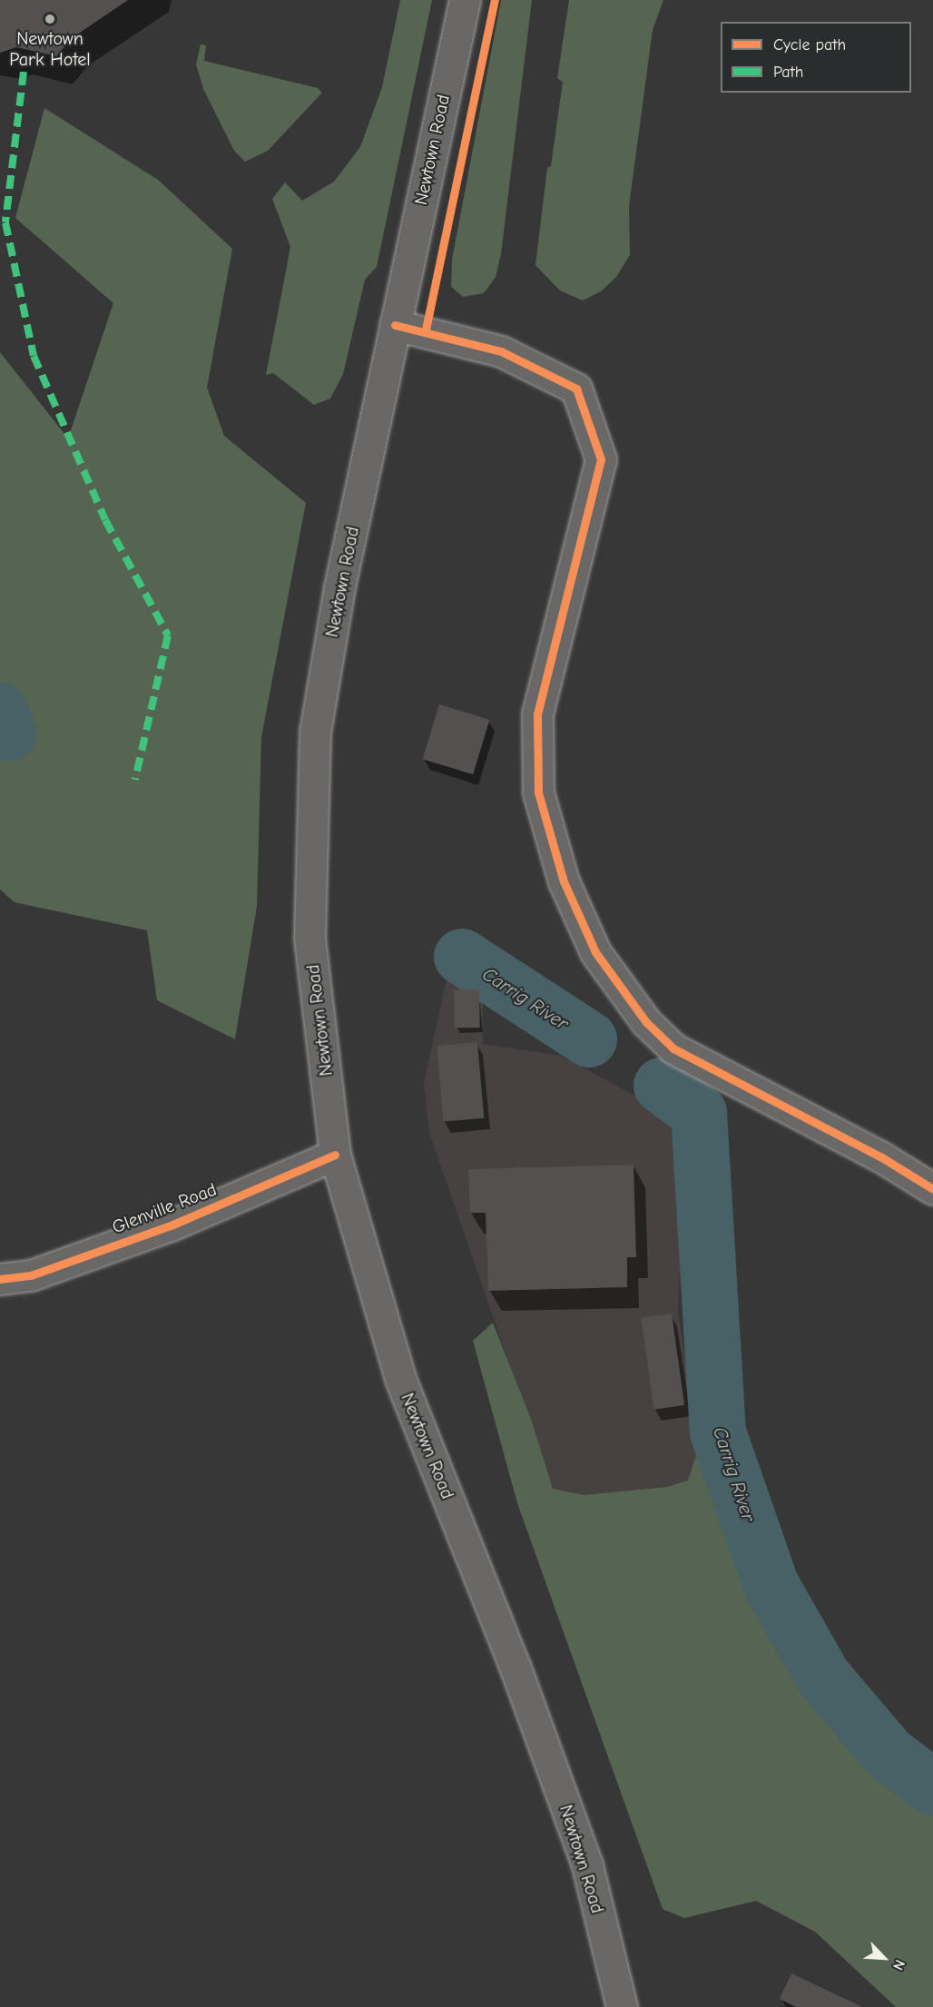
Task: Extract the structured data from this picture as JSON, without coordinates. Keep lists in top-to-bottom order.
{
  "streets": {
    "main road": ["Newtown Road", "Glenville Road"]
  },
  "crossings": [
    ["Newtown Road", "Glenville Road"]
  ],
  "water": ["Carrig River"],
  "places": ["Newtown Park Hotel"],
  "legend": ["Cycle path", "Path"],
  "north": "bottom right"
}
